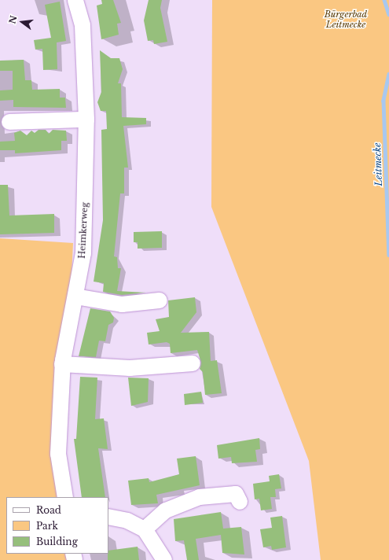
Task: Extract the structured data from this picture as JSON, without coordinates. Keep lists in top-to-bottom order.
{
  "streets": {
    "street": ["Heimkerweg"]
  },
  "water": ["Leitmecke"],
  "parks": ["Bürgerbad Leitmecke"],
  "legend": ["Road", "Park", "Building"],
  "north": "left"
}
